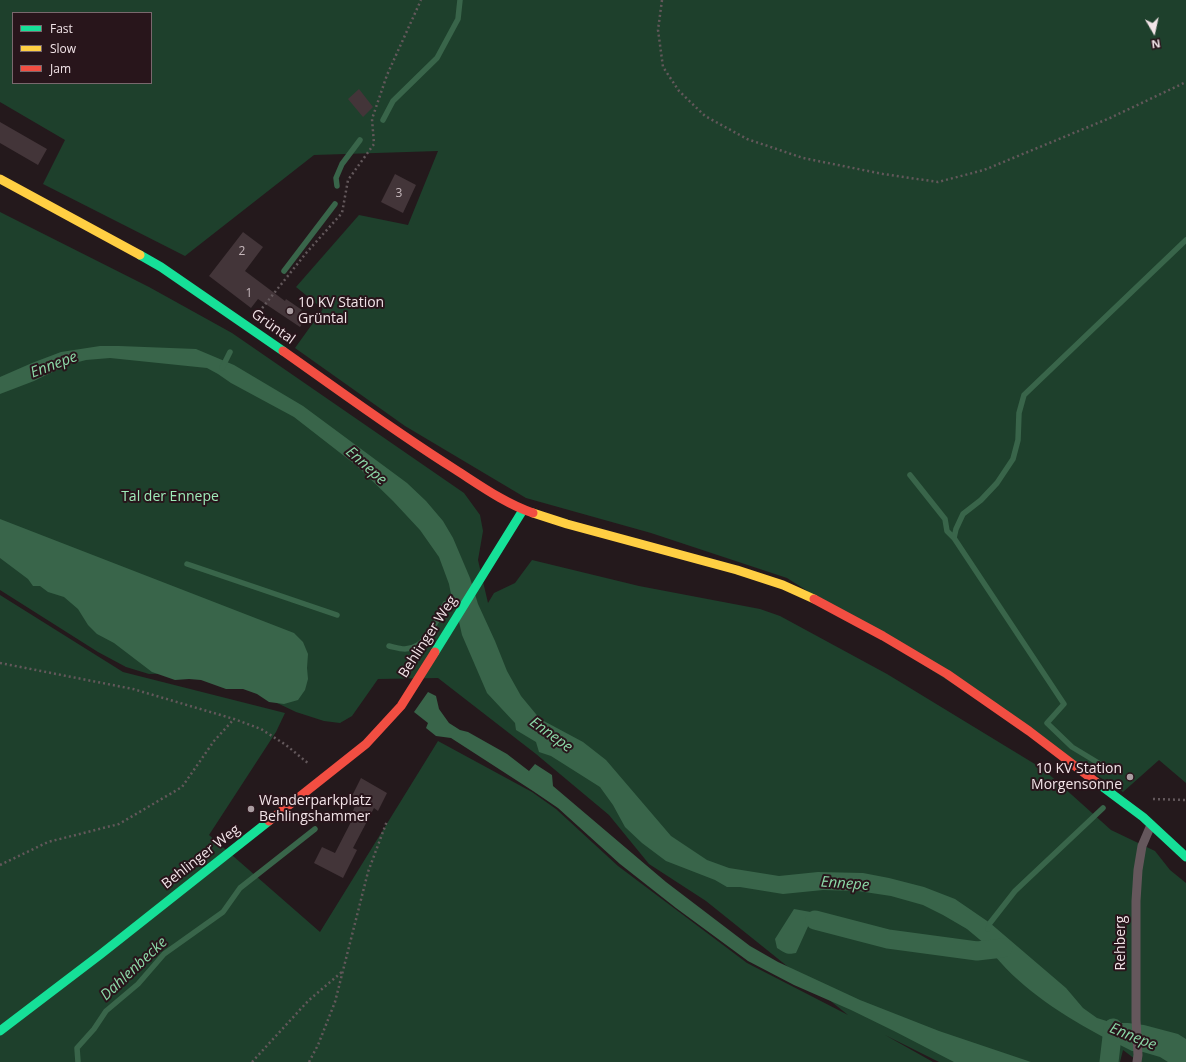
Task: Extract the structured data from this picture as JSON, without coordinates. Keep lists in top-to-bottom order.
{
  "streets": {
    "street": ["Grüntal", "Behlinger Weg"],
    "lane": ["Rehberg"]
  },
  "crossings": [
    ["Grüntal", "Behlinger Weg"],
    ["Grüntal", "Rehberg"]
  ],
  "water": ["Ennepe", "Dahlenbecke"],
  "parks": ["Tal der Ennepe"],
  "places": ["10 KV Station Grüntal", "10 KV Station Morgensonne", "Wanderparkplatz Behlingshammer"],
  "house_numbers": ["3", "2", "1"],
  "legend": ["Fast", "Slow", "Jam"],
  "north": "bottom"
}
